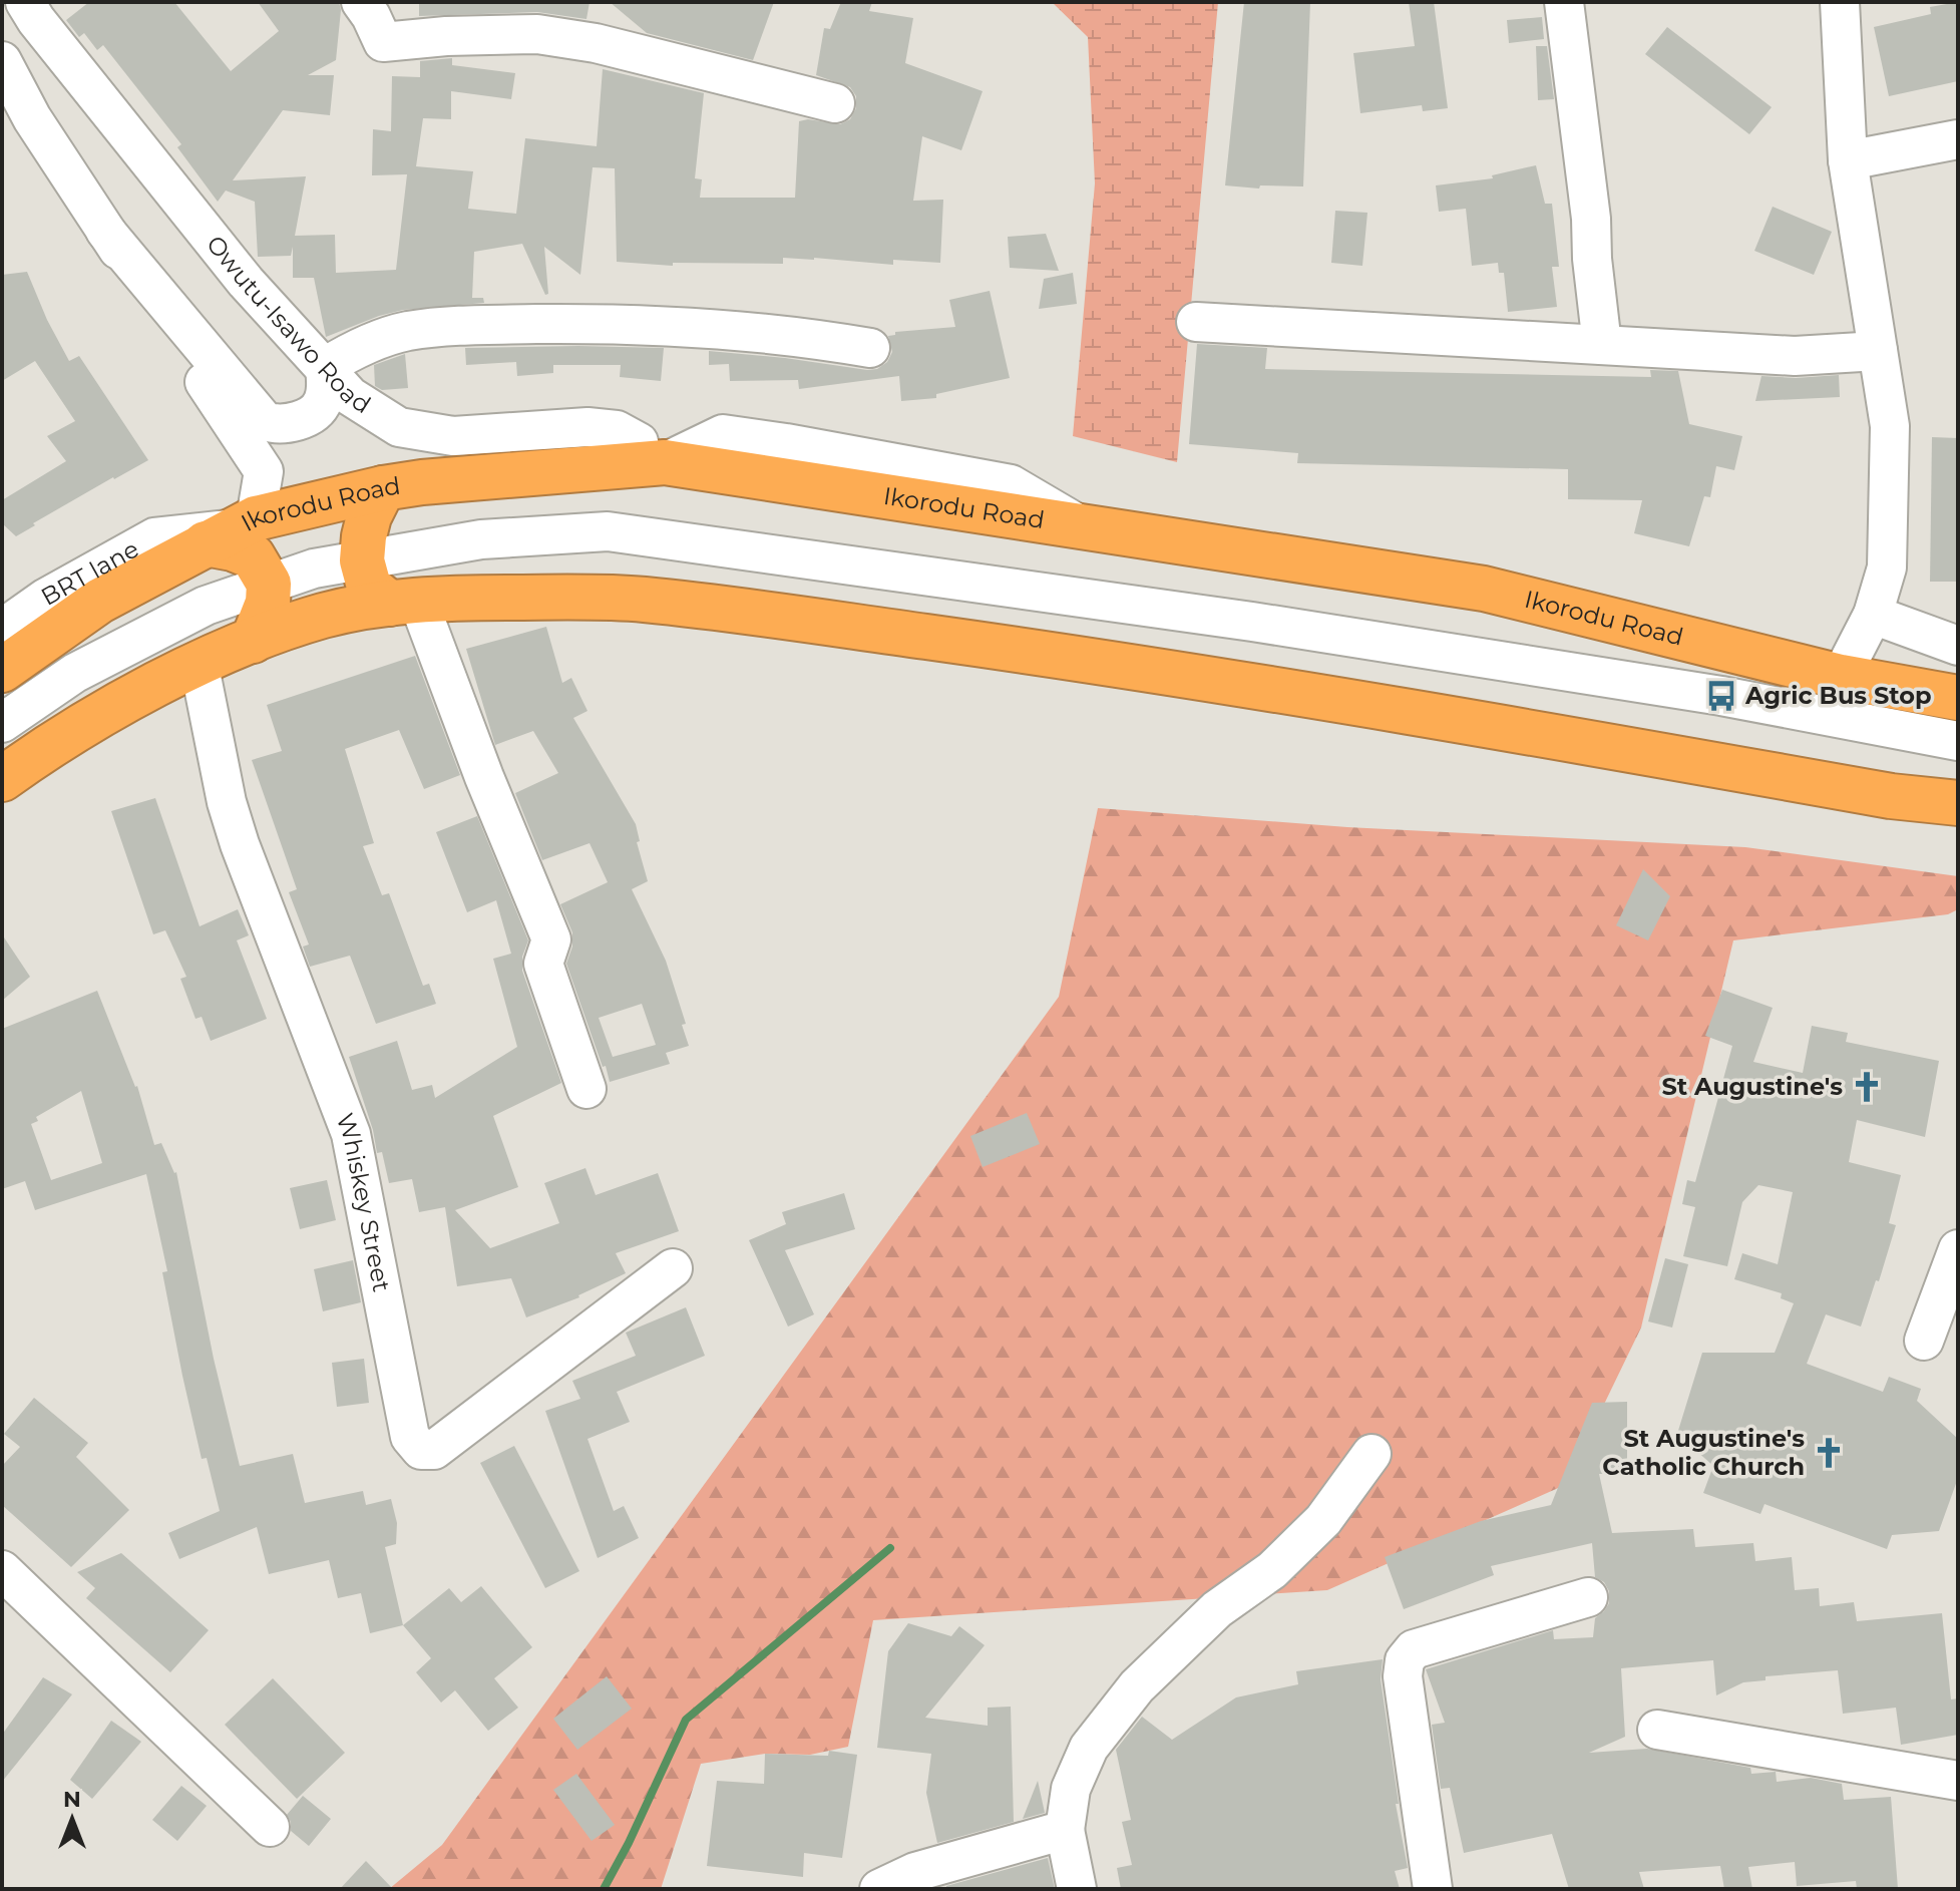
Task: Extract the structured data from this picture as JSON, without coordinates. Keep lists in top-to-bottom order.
{
  "streets": {
    "highway": ["Ikorodu Road"],
    "street": ["Owutu-Isawo Road", "BRT lane", "Whiskey Street"]
  },
  "crossings": [
    ["Owutu-Isawo Road", "Ikorodu Road"],
    ["Ikorodu Road", "BRT lane"]
  ],
  "places": {
    "bus stop": ["Agric Bus Stop"],
    "church": ["St Augustine's", "St Augustine's Catholic Church"]
  },
  "north": "top"
}
